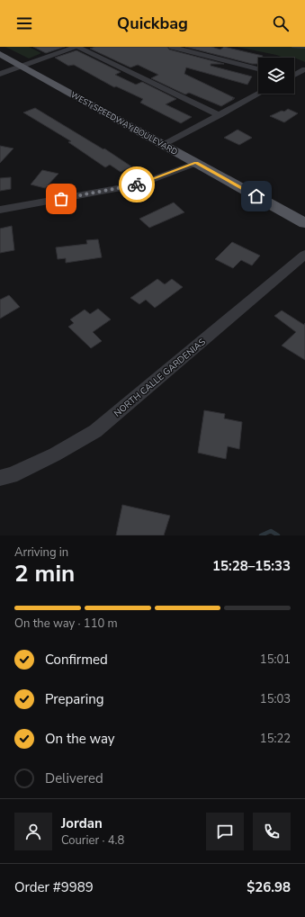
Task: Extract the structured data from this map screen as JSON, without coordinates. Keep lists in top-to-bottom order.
{
  "streets": {
    "main road": ["WEST SPEEDWAY BOULEVARD"],
    "street": ["NORTH CALLE GARDENIAS"]
  },
  "page": {
    "header": "Quickbag",
    "heading": ["2 min", "Arriving in", "15:28–15:33"],
    "panel": [
      "Jordan",
      "Courier · 4.8",
      "Order #9989",
      "$26.98"
    ],
    "bar": "On the way · 110 m",
    "list": [
      ["Confirmed", "15:01"],
      ["Preparing", "15:03"],
      ["On the way", "15:22"],
      "Delivered"
    ]
  }
}
